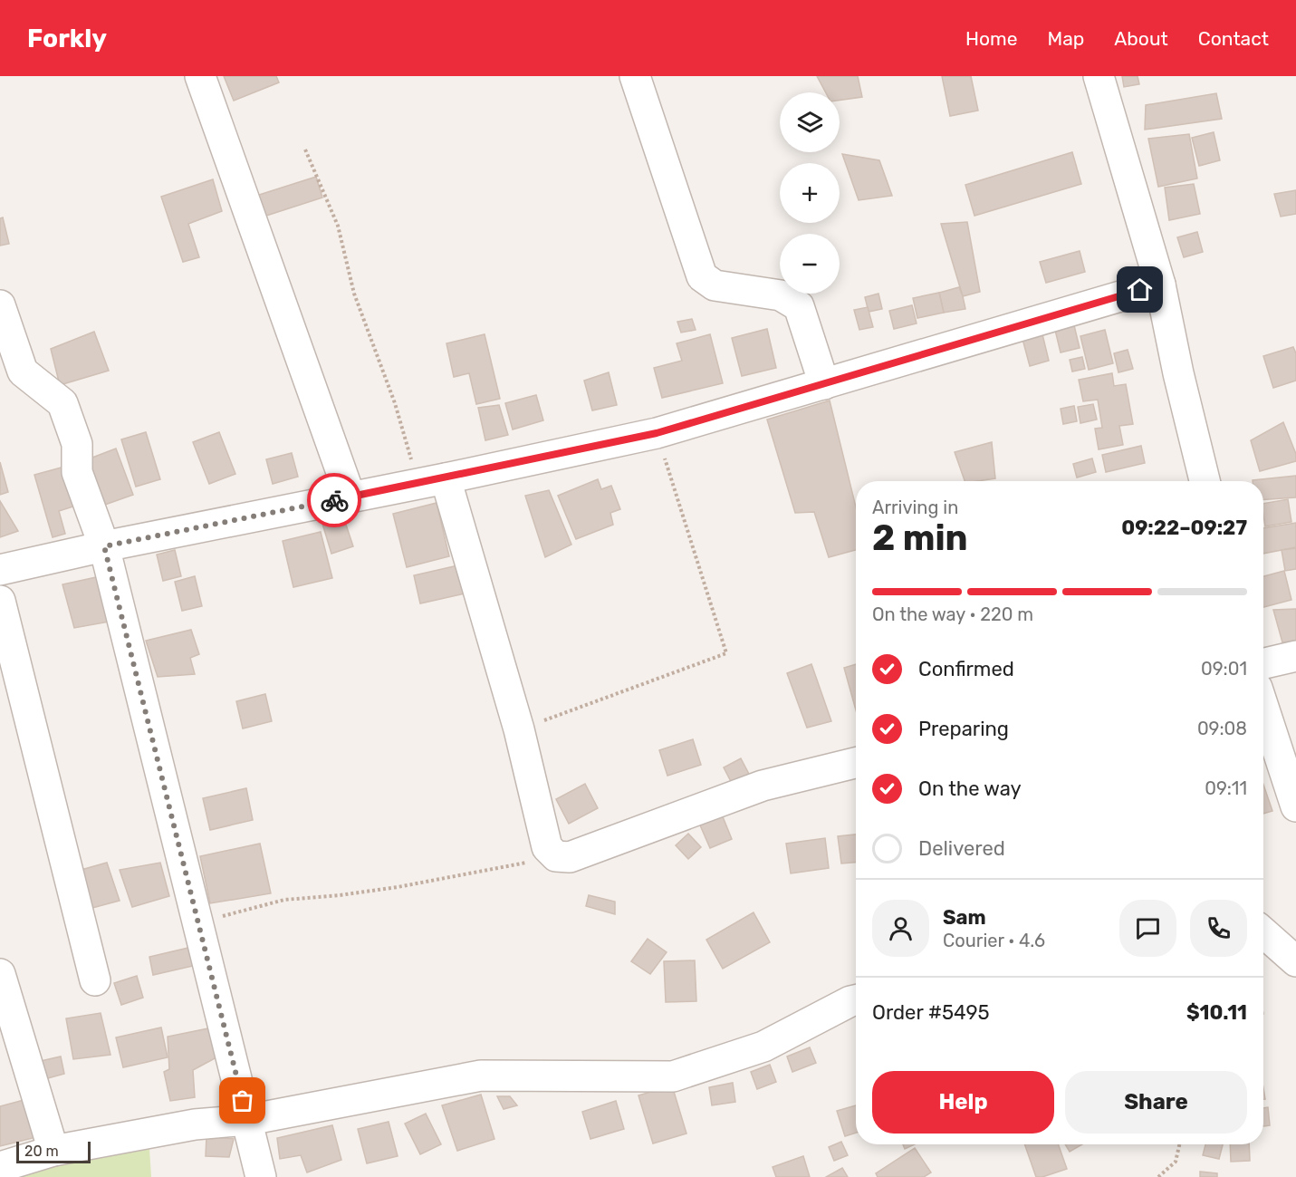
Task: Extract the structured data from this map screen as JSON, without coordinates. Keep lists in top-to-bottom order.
{
  "scale_bar": "20 m",
  "page": {
    "header": "Forkly",
    "nav": [
      "Home",
      "Map",
      "About",
      "Contact"
    ],
    "map_buttons": ["+", "−"],
    "heading": ["2 min", "Arriving in", "09:22–09:27"],
    "panel": [
      "Sam",
      "Courier · 4.6",
      "Order #5495",
      "$10.11"
    ],
    "bar": "On the way · 220 m",
    "list": [
      ["Confirmed", "09:01"],
      ["Preparing", "09:08"],
      ["On the way", "09:11"],
      "Delivered"
    ],
    "buttons": ["Help", "Share"],
    "scale": "20 m"
  }
}
